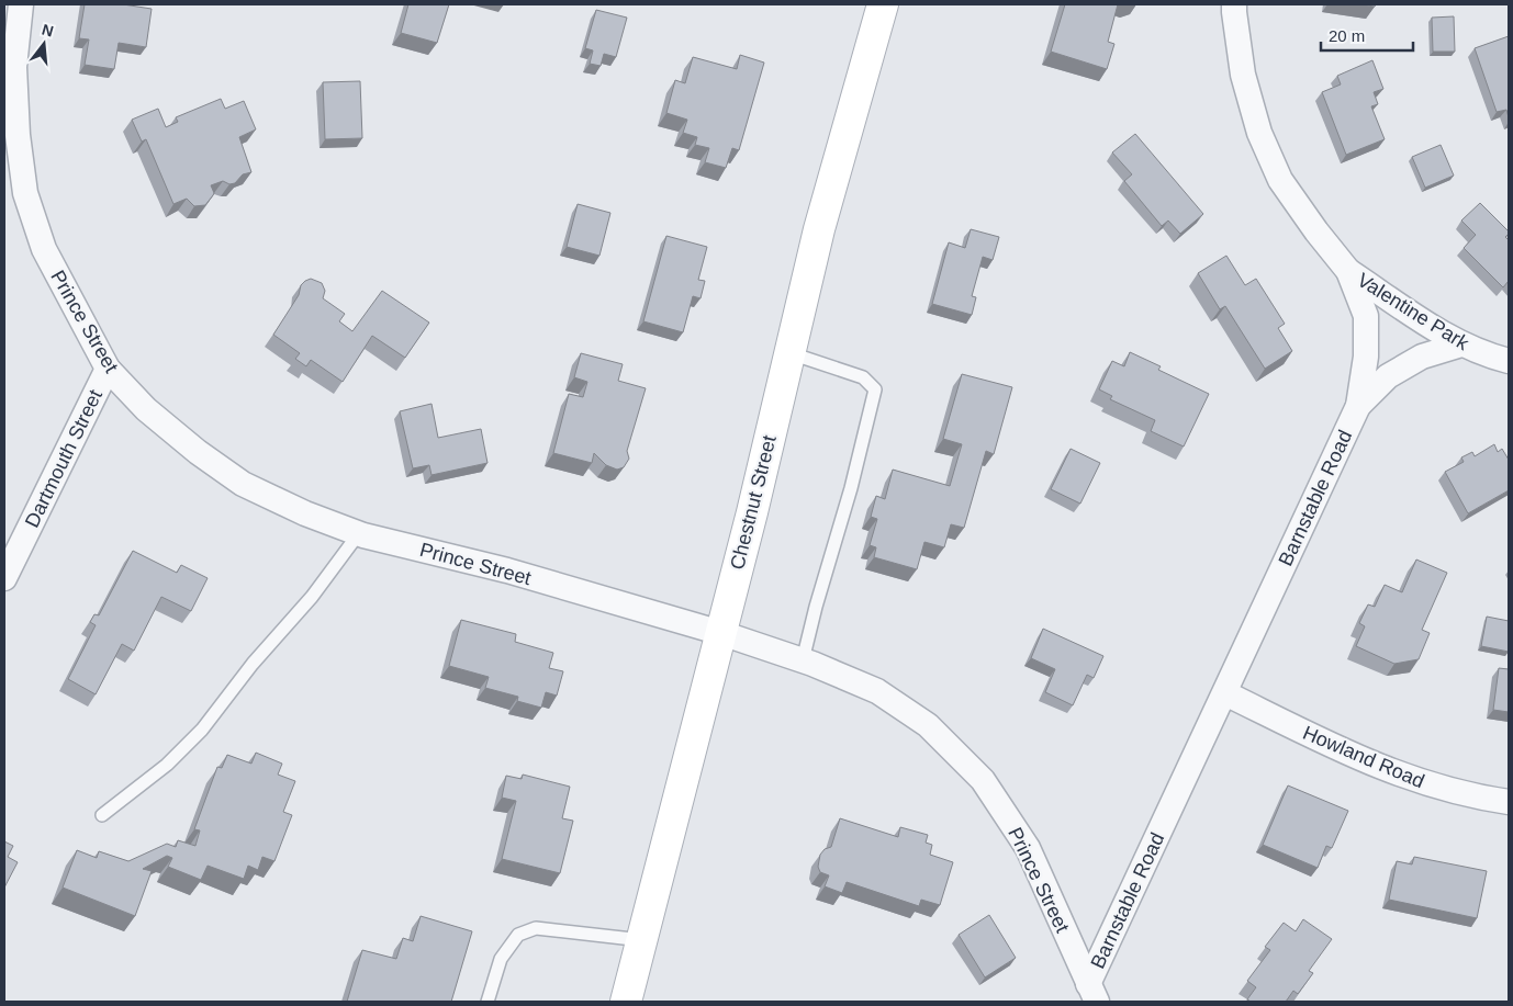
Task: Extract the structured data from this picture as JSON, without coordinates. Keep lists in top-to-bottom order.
{
  "streets": {
    "main road": ["Chestnut Street"],
    "street": [
      "Valentine Park",
      "Prince Street",
      "Dartmouth Street",
      "Barnstable Road",
      "Howland Road"
    ]
  },
  "crossings": [
    ["Valentine Park", "Barnstable Road"],
    ["Prince Street", "Dartmouth Street"],
    ["Prince Street", "Barnstable Road"],
    ["Prince Street", "Chestnut Street"],
    ["Barnstable Road", "Howland Road"]
  ],
  "scale_bar": "20 m",
  "north": "top"
}
